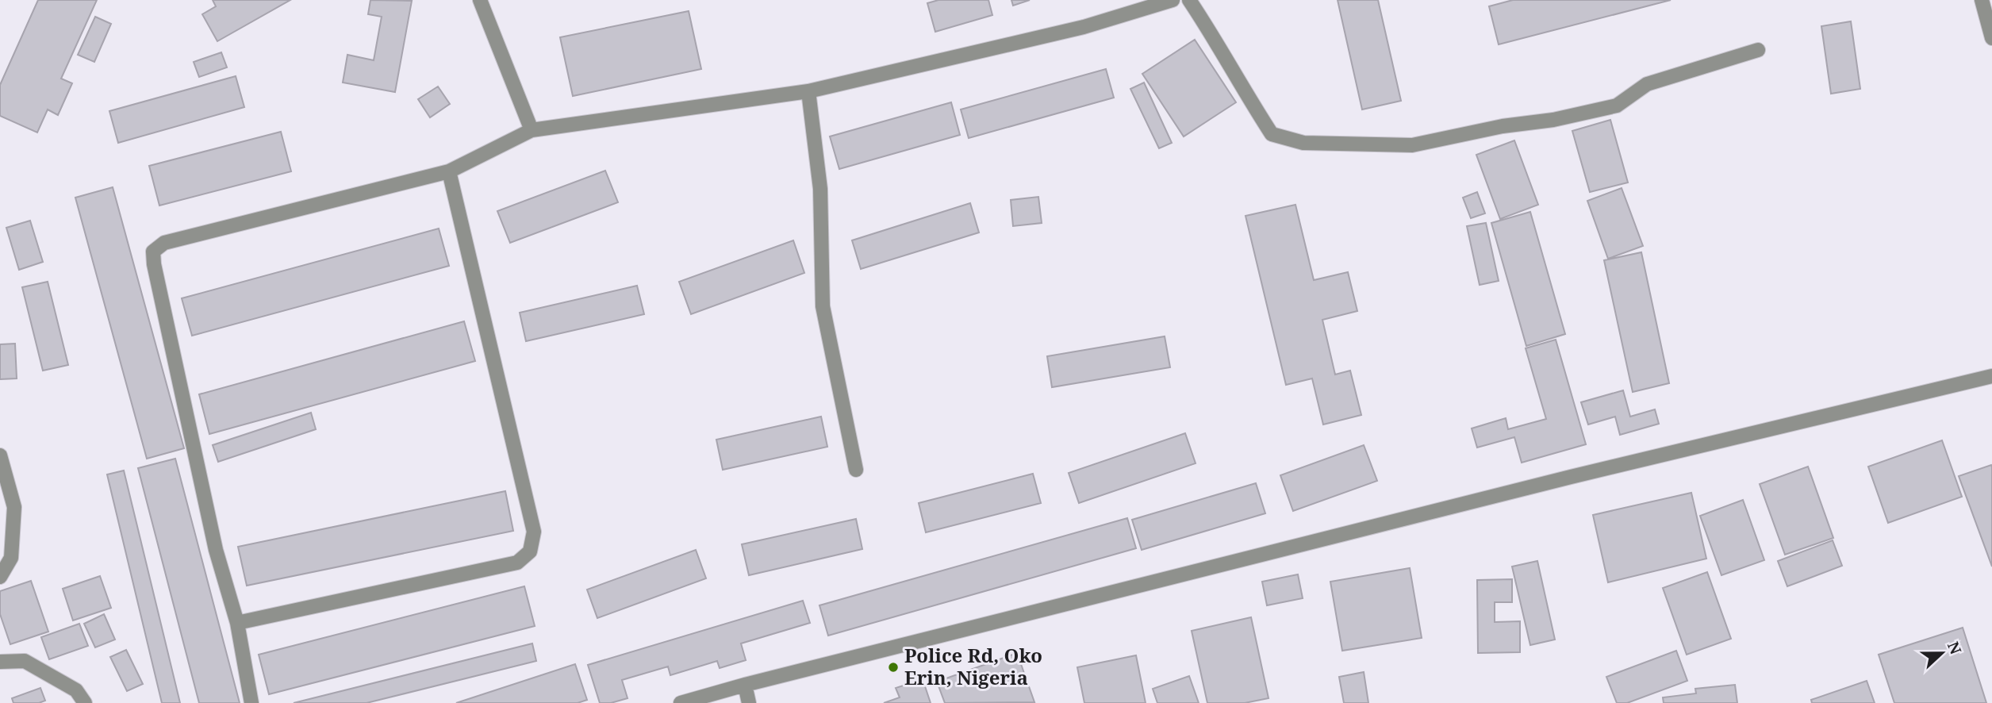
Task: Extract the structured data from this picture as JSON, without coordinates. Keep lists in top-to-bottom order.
{
  "places": ["Police Rd, Oko Erin, Nigeria"],
  "north": "right"
}
